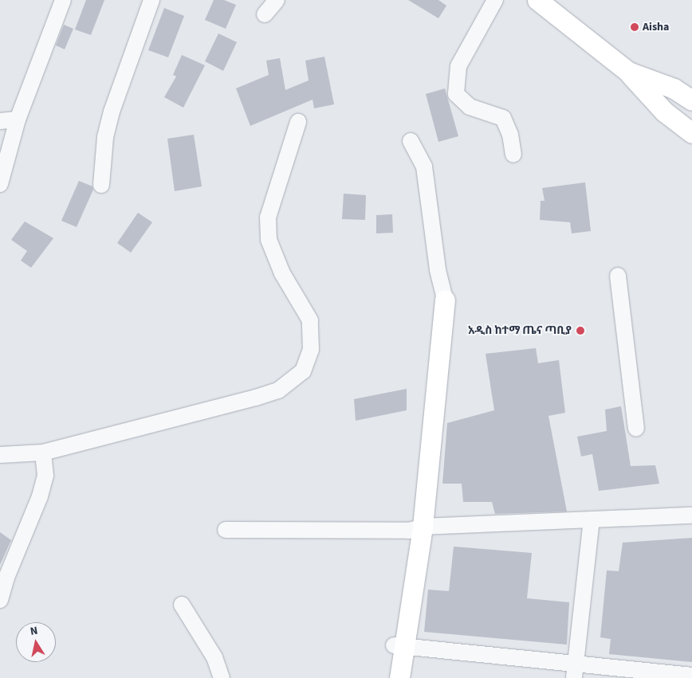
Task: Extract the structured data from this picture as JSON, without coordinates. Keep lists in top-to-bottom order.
{
  "places": ["Aisha", "አዲስ ከተማ ጤና ጣቢያ"],
  "north": "top"
}
